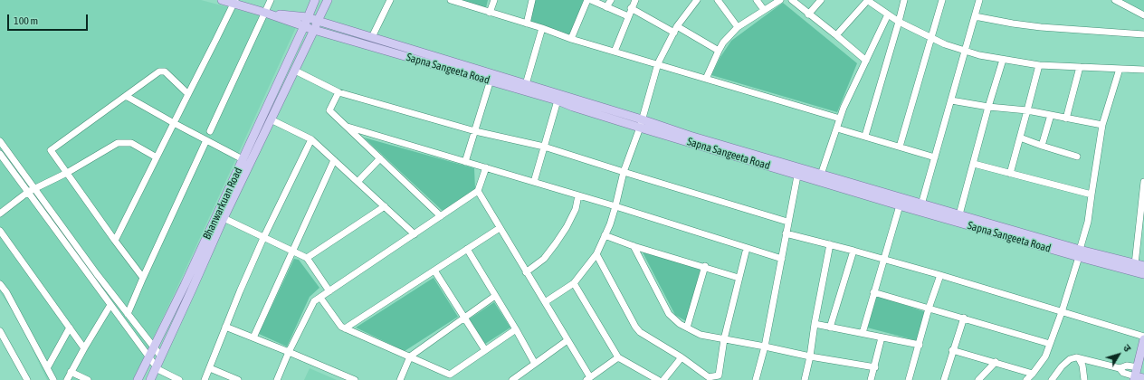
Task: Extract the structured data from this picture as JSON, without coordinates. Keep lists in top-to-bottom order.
{
  "streets": {
    "main road": ["Sapna Sangeeta Road", "Bhanwarkuan Road"]
  },
  "crossings": [
    ["Sapna Sangeeta Road", "Bhanwarkuan Road"]
  ],
  "scale_bar": "100 m",
  "north": "top right"
}
